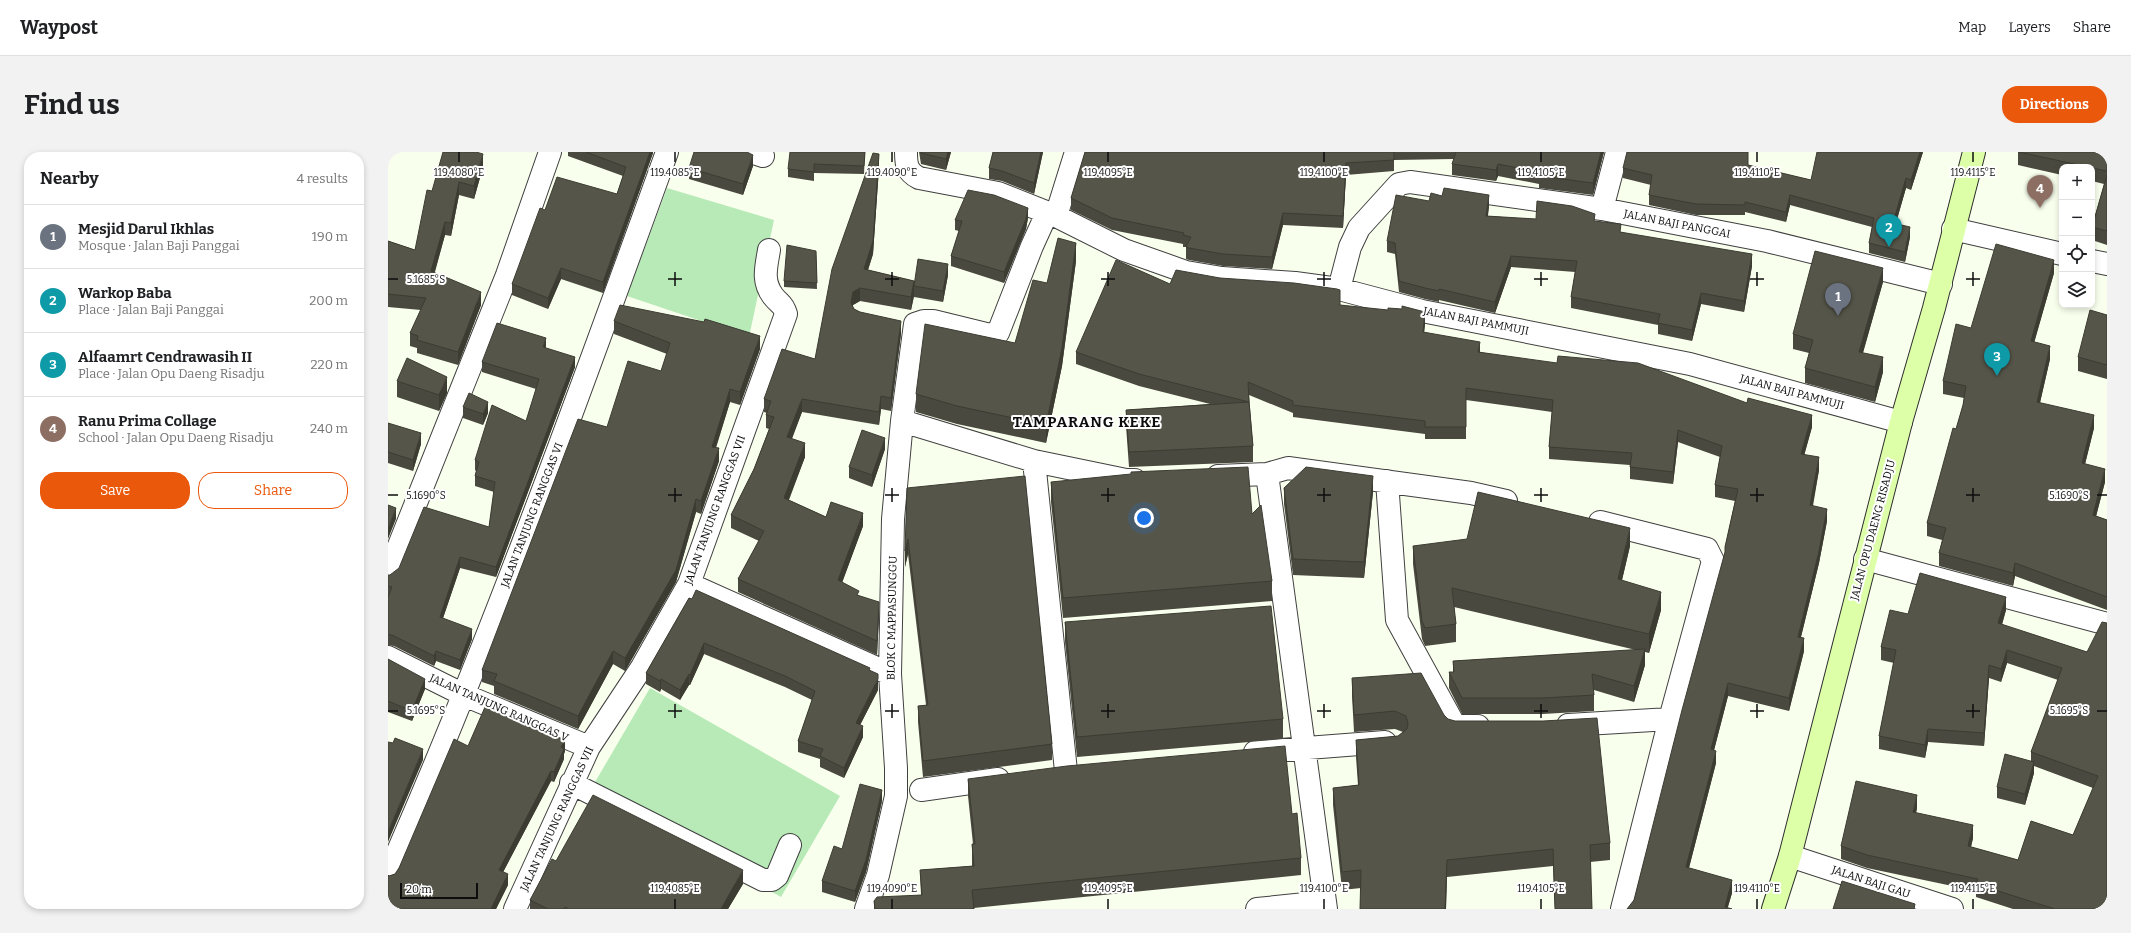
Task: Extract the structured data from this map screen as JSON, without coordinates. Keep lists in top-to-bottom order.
{
  "streets": {
    "main road": ["JALAN OPU DAENG RISADJU"],
    "street": [
      "JALAN BAJI PANGGAI",
      "JALAN BAJI PAMMUJI",
      "JALAN TANJUNG RANGGAS VII",
      "JALAN TANJUNG RANGGAS VI",
      "BLOK C MAPPASUNGGU",
      "JALAN TANJUNG RANGGAS V",
      "JALAN BAJI GAU"
    ]
  },
  "crossings": [
    ["JALAN BAJI PANGGAI", "JALAN BAJI PAMMUJI"],
    ["JALAN BAJI PANGGAI", "JALAN OPU DAENG RISADJU"],
    ["JALAN BAJI PAMMUJI", "JALAN OPU DAENG RISADJU"],
    ["JALAN TANJUNG RANGGAS VII", "JALAN TANJUNG RANGGAS V"],
    ["JALAN TANJUNG RANGGAS VI", "JALAN TANJUNG RANGGAS V"],
    ["JALAN OPU DAENG RISADJU", "JALAN BAJI GAU"]
  ],
  "districts": ["TAMPARANG KEKE"],
  "scale_bar": "20 m",
  "page": {
    "header": "Waypost",
    "nav": ["Map", "Layers", "Share"],
    "buttons": [
      "Directions",
      ["Save", "Share"]
    ],
    "title": "Find us",
    "heading": ["Nearby", "4 results"],
    "map_buttons": ["+", "−"],
    "pins": [
      "4",
      "2",
      "1",
      "3"
    ],
    "list": [
      {
        "mark": "1",
        "name": "Mesjid Darul Ikhlas",
        "note": "Mosque · Jalan Baji Panggai",
        "value": "190 m"
      },
      {
        "mark": "2",
        "name": "Warkop Baba",
        "note": "Place · Jalan Baji Panggai",
        "value": "200 m"
      },
      {
        "mark": "3",
        "name": "Alfaamrt Cendrawasih II",
        "note": "Place · Jalan Opu Daeng Risadju",
        "value": "220 m"
      },
      {
        "mark": "4",
        "name": "Ranu Prima Collage",
        "note": "School · Jalan Opu Daeng Risadju",
        "value": "240 m"
      }
    ],
    "scale": "20 m"
  },
  "coordinates": [
    "119.4080°E",
    "119.4085°E",
    "119.4090°E",
    "119.4095°E",
    "119.4100°E",
    "119.4105°E",
    "119.4110°E",
    "119.4115°E",
    "5.1685°S",
    "5.1690°S",
    "5.1695°S"
  ]
}
